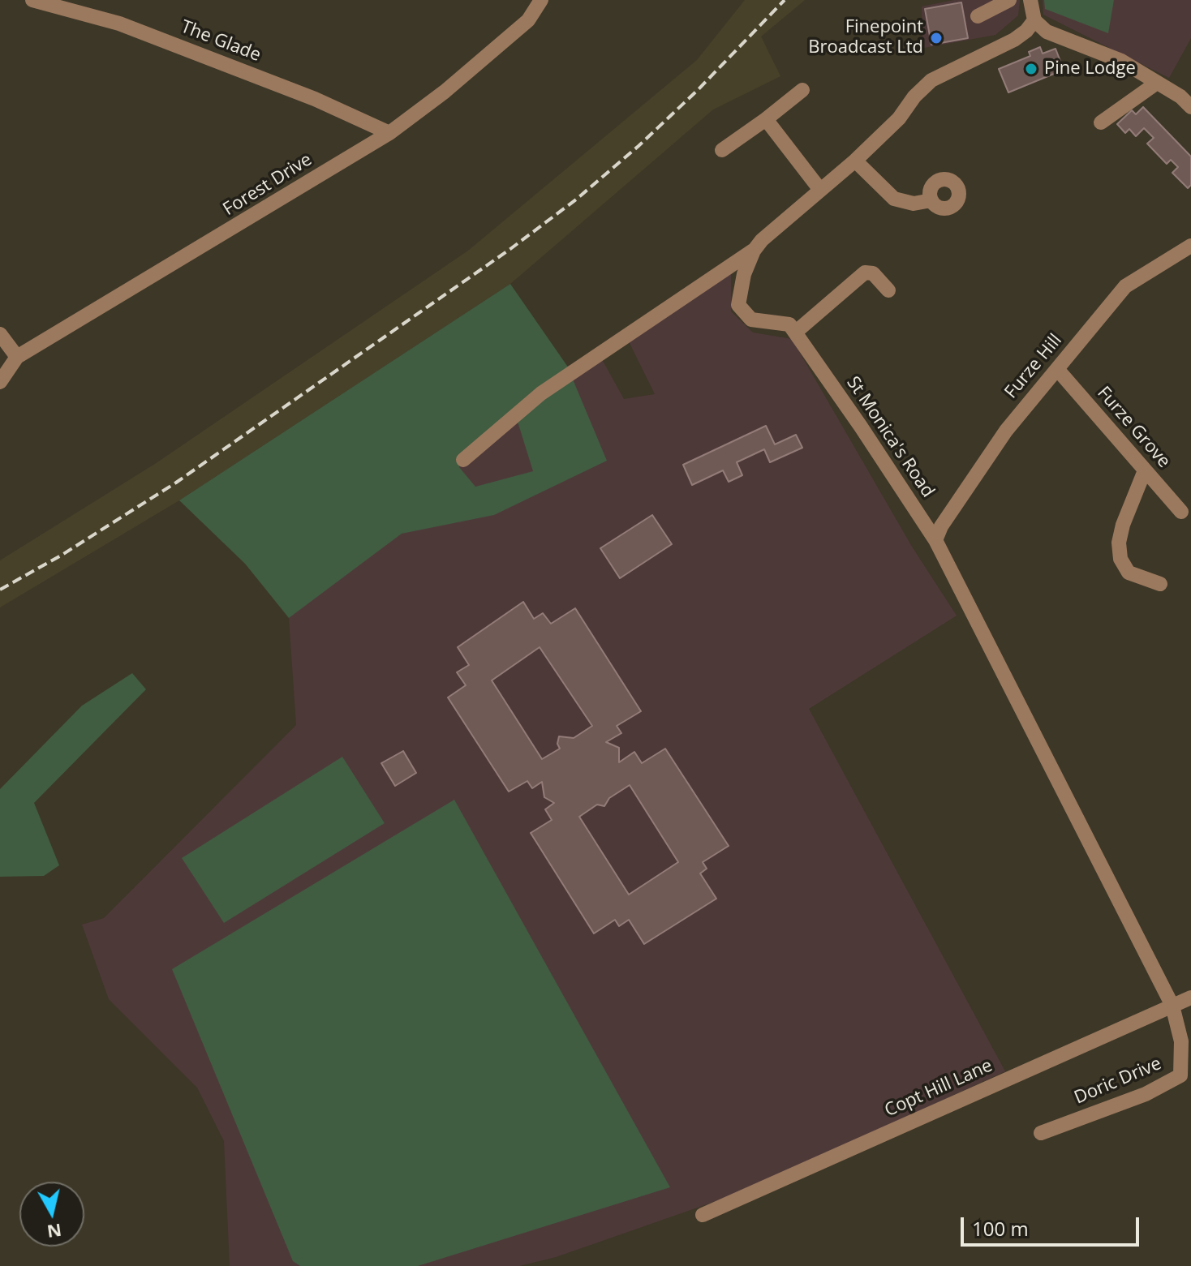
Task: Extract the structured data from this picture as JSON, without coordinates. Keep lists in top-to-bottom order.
{
  "streets": {
    "street": [
      "The Glade",
      "Forest Drive",
      "Furze Hill",
      "Furze Grove",
      "St Monica's Road",
      "Doric Drive",
      "Copt Hill Lane"
    ]
  },
  "crossings": [
    ["The Glade", "Forest Drive"],
    ["Furze Hill", "Furze Grove"],
    ["Furze Hill", "St Monica's Road"],
    ["St Monica's Road", "Doric Drive"],
    ["St Monica's Road", "Copt Hill Lane"],
    ["Doric Drive", "Copt Hill Lane"]
  ],
  "places": ["Finepoint Broadcast Ltd", "Pine Lodge"],
  "scale_bar": "100 m",
  "north": "bottom"
}
